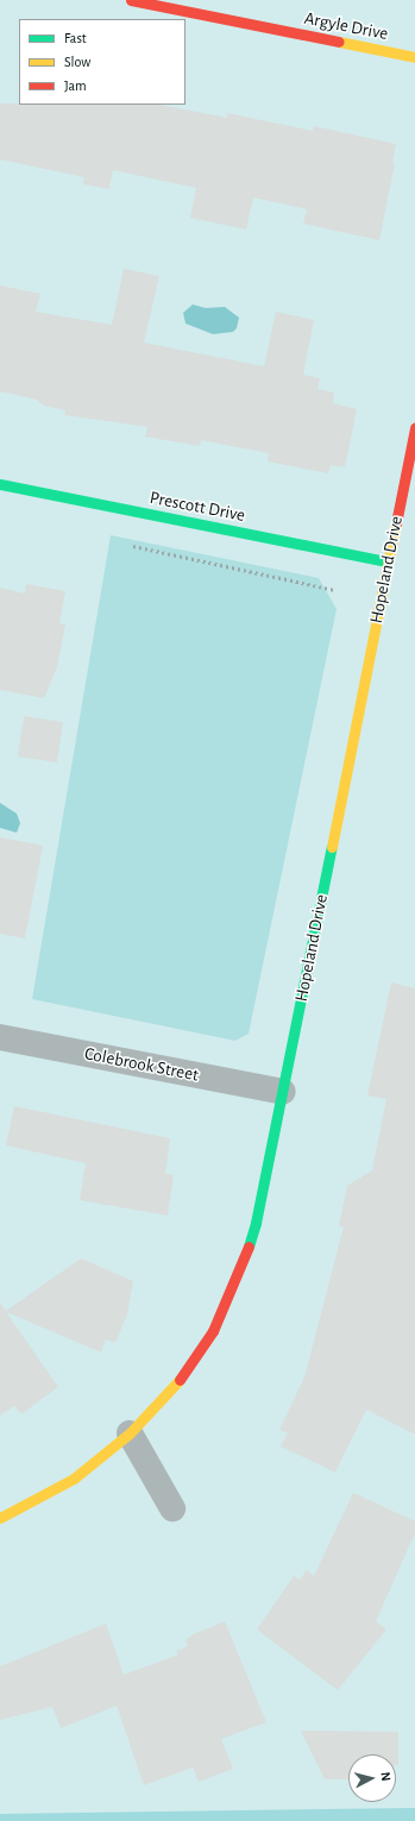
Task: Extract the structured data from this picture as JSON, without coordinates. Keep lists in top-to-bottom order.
{
  "streets": {
    "street": [
      "Argyle Drive",
      "Prescott Drive",
      "Hopeland Drive",
      "Colebrook Street"
    ]
  },
  "crossings": [
    ["Prescott Drive", "Hopeland Drive"],
    ["Hopeland Drive", "Colebrook Street"]
  ],
  "legend": ["Fast", "Slow", "Jam"],
  "north": "right"
}
